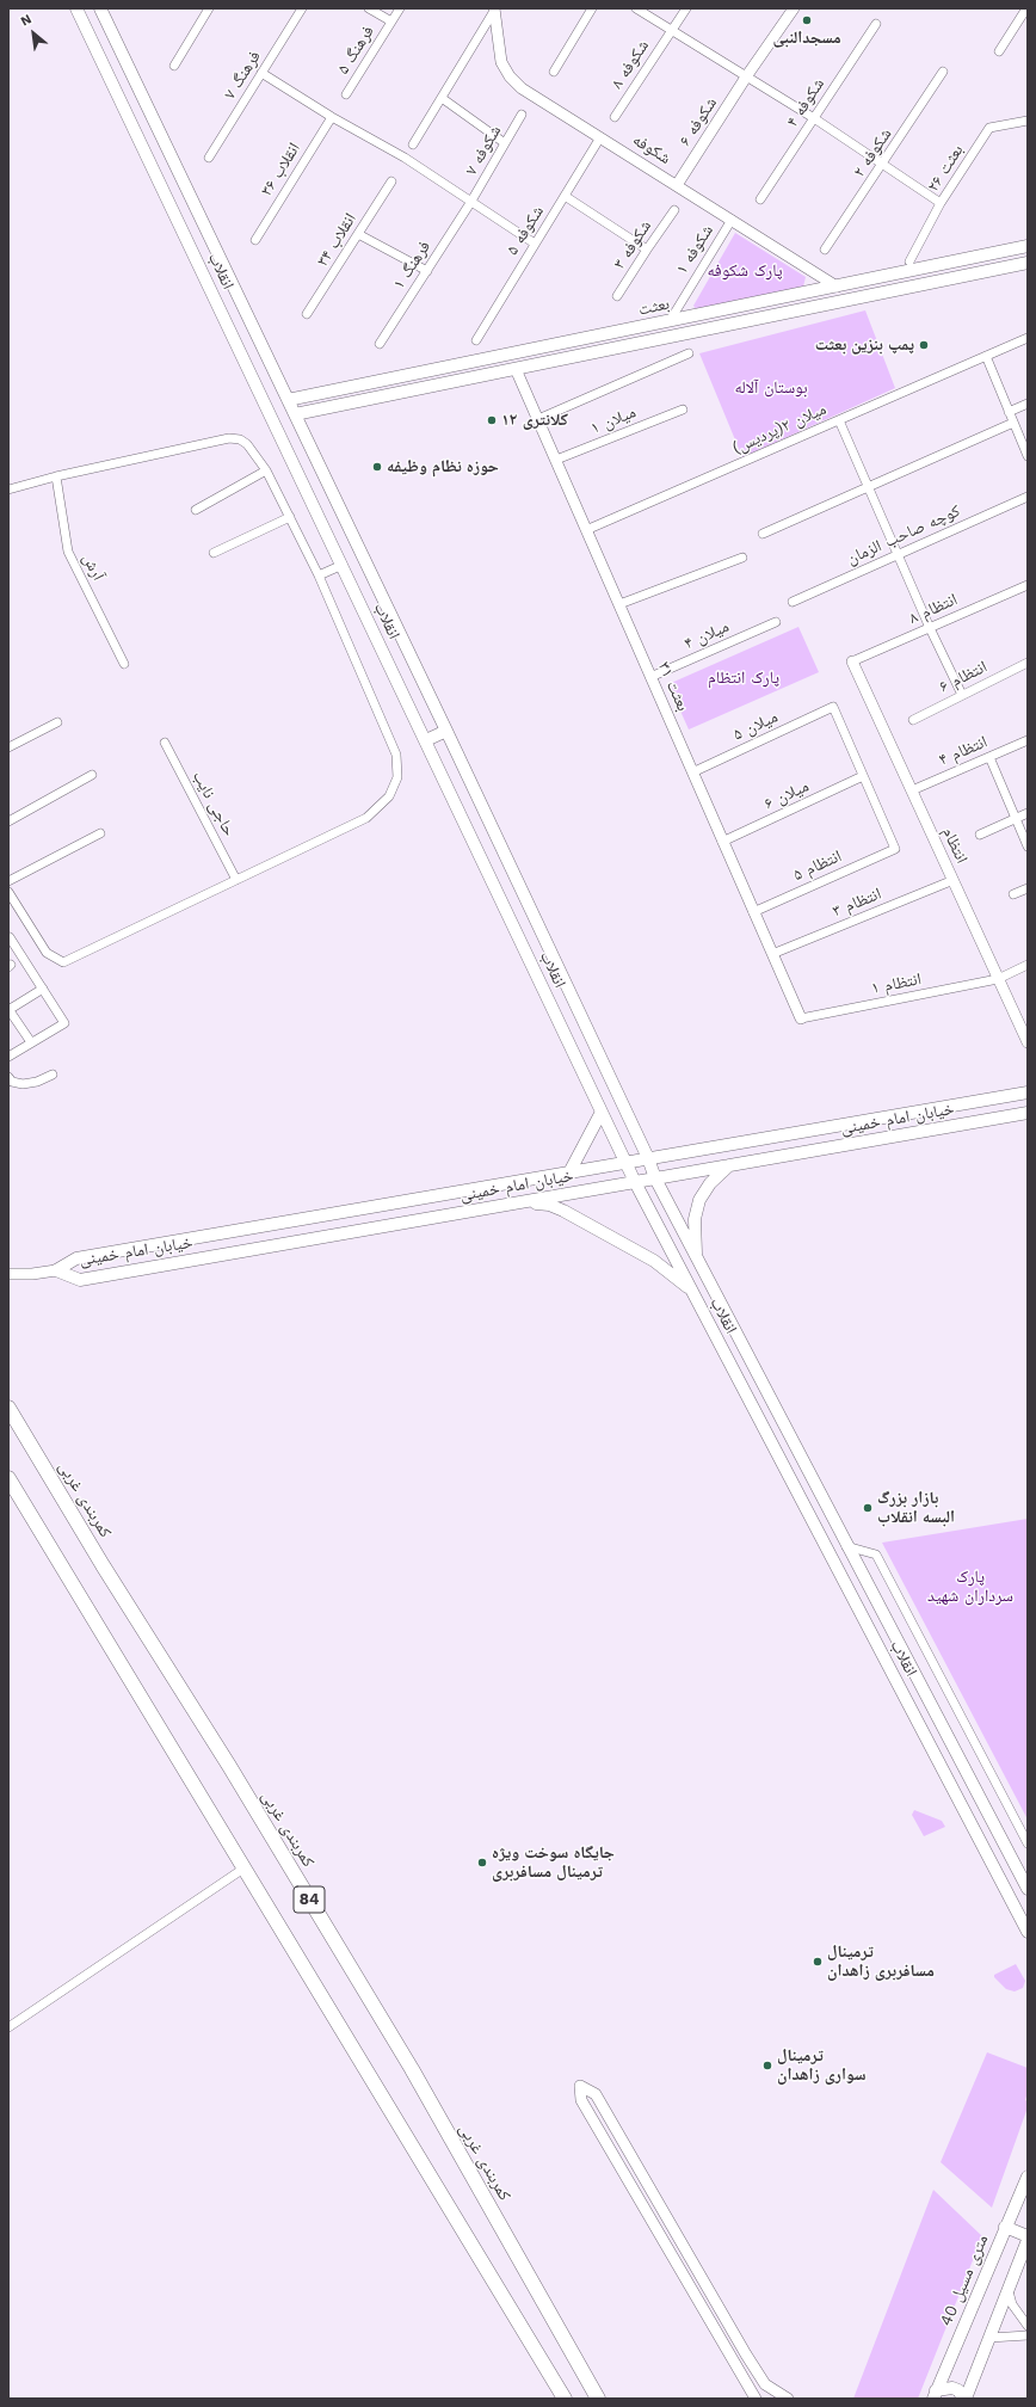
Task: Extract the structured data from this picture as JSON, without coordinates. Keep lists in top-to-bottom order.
{
  "streets": {
    "highway": ["کمربندی غربی", "84"],
    "main road": [
      "انقلاب",
      "بعثت",
      "خیابان امام خمینی",
      "40 متری مسیل"
    ],
    "street": [
      "فرهنگ ۵",
      "شکوفه ۸",
      "فرهنگ ۷",
      "شکوفه ۴",
      "شکوفه ۶",
      "شکوفه",
      "شکوفه ۷",
      "شکوفه ۲",
      "بعثت ۲۶",
      "انقلاب ۳۶",
      "شکوفه ۵",
      "انقلاب ۳۴",
      "شکوفه ۳",
      "شکوفه ۱",
      "فرهنگ ۱",
      "میلان ۱",
      "میلان ۲(پردیس)",
      "کوچه صاحب الزمان",
      "آرش",
      "انتظام ۸",
      "میلان ۴",
      "انتظام ۶",
      "بعثت ۳۱",
      "میلان ۵",
      "انتظام ۴",
      "میلان ۶",
      "حاجی نایب",
      "انتظام",
      "انتظام ۵",
      "انتظام ۳",
      "انتظام ۱"
    ]
  },
  "crossings": [
    ["شکوفه ۶", "شکوفه"],
    ["شکوفه", "شکوفه ۵"],
    ["شکوفه", "شکوفه ۱"],
    ["شکوفه", "بعثت"],
    ["شکوفه ۷", "فرهنگ ۱"],
    ["شکوفه ۱", "بعثت"],
    ["انقلاب", "بعثت"],
    ["انقلاب", "خیابان امام خمینی"],
    ["بعثت", "بعثت ۳۱"],
    ["میلان ۱", "بعثت ۳۱"],
    ["میلان ۲(پردیس)", "بعثت ۳۱"],
    ["انتظام ۸", "انتظام"],
    ["میلان ۴", "بعثت ۳۱"],
    ["بعثت ۳۱", "میلان ۵"],
    ["بعثت ۳۱", "میلان ۶"],
    ["بعثت ۳۱", "انتظام ۵"],
    ["بعثت ۳۱", "انتظام ۳"],
    ["بعثت ۳۱", "انتظام ۱"],
    ["میلان ۵", "میلان ۶"],
    ["میلان ۵", "انتظام ۵"],
    ["انتظام ۴", "انتظام"],
    ["میلان ۶", "انتظام ۵"],
    ["انتظام", "انتظام ۳"],
    ["انتظام", "انتظام ۱"]
  ],
  "parks": [
    "پارک شکوفه",
    "بوستان آلاله",
    "پارک انتظام",
    "پارک سرداران شهید"
  ],
  "places": [
    "مسجدالنبی",
    "پمپ بنزین بعثت",
    "کلانتری ۱۲",
    "حوزه نظام وظیفه",
    "بازار بزرگ البسه انقلاب",
    "جایگاه سوخت ویژه ترمینال مسافربری",
    "ترمینال مسافربری زاهدان",
    "ترمینال سواری زاهدان"
  ],
  "north": "top left"
}
